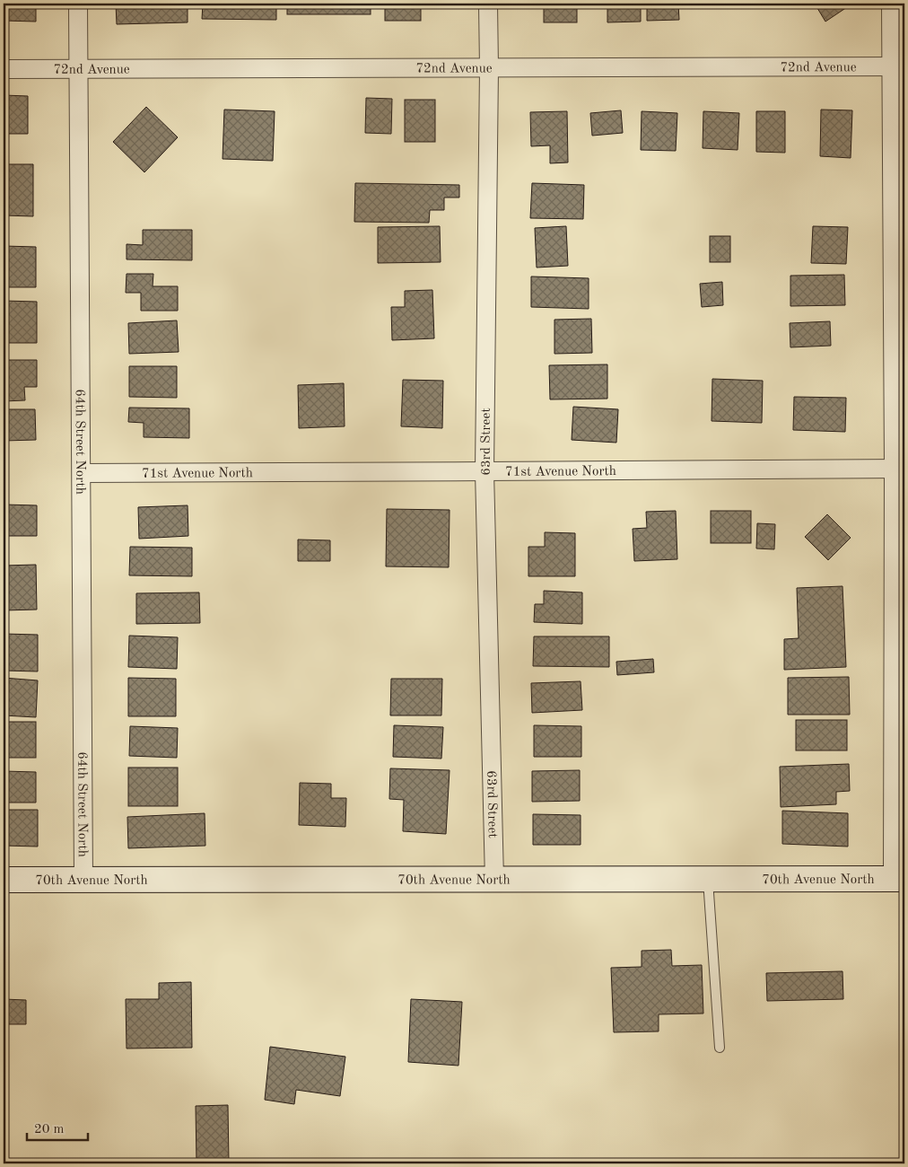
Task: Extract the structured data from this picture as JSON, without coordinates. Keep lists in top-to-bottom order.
{
  "streets": {
    "street": [
      "72nd Avenue",
      "64th Street North",
      "63rd Street",
      "71st Avenue North",
      "70th Avenue North"
    ]
  },
  "crossings": [
    ["72nd Avenue", "64th Street North"],
    ["72nd Avenue", "63rd Street"],
    ["64th Street North", "71st Avenue North"],
    ["64th Street North", "70th Avenue North"],
    ["63rd Street", "71st Avenue North"],
    ["63rd Street", "70th Avenue North"]
  ],
  "scale_bar": "20 m"
}
